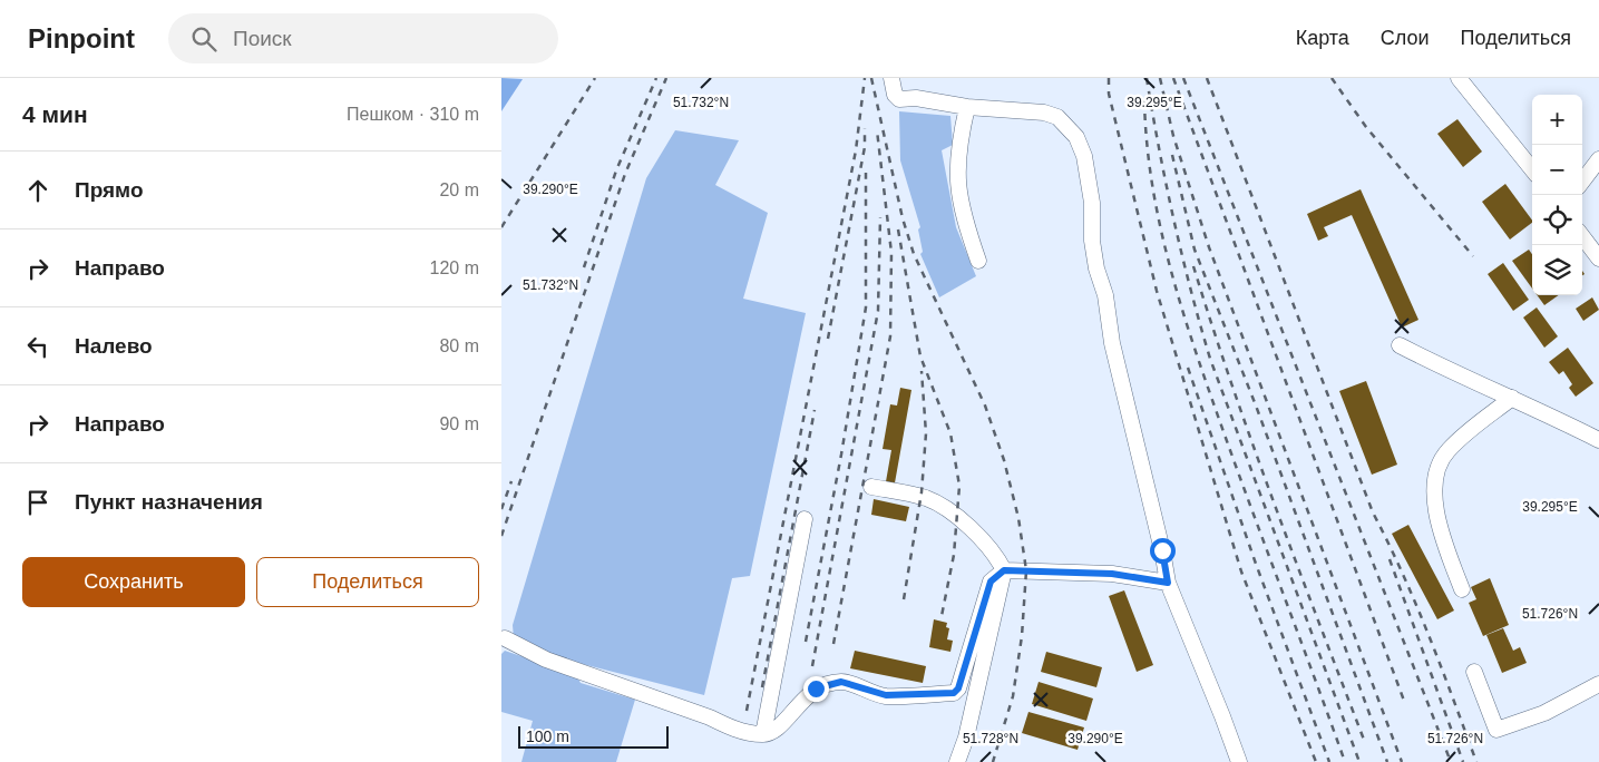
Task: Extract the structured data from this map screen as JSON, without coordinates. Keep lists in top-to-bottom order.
{
  "scale_bar": "100 m",
  "page": {
    "header": "Pinpoint",
    "search": "Поиск",
    "nav": ["Карта", "Слои", "Поделиться"],
    "heading": ["4 мин", "Пешком · 310 m"],
    "map_buttons": ["+", "−"],
    "list": [
      ["Прямо", "20 m"],
      ["Направо", "120 m"],
      ["Налево", "80 m"],
      ["Направо", "90 m"],
      "Пункт назначения"
    ],
    "buttons": ["Сохранить", "Поделиться"],
    "scale": "100 m"
  },
  "coordinates": [
    "39.295°E",
    "51.732°N",
    "39.290°E",
    "51.726°N",
    "51.728°N"
  ]
}
